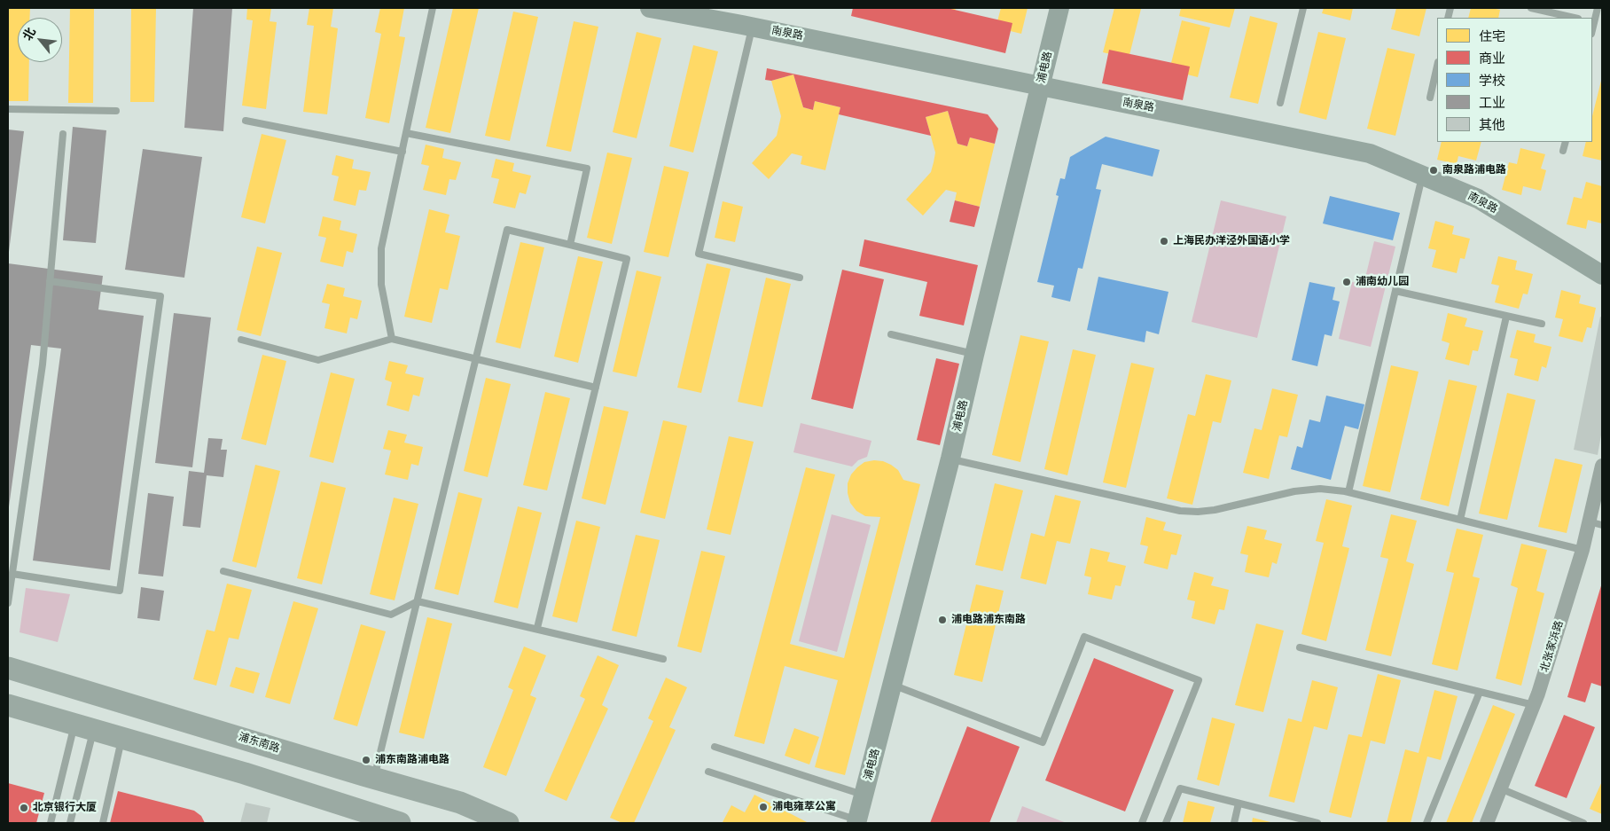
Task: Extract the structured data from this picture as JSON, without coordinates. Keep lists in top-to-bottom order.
{
  "streets": {
    "main road": ["浦东南路"],
    "street": ["南泉路", "浦电路", "北张家浜路"]
  },
  "crossings": [
    ["南泉路", "浦电路"]
  ],
  "places": [
    "南泉路浦电路",
    "上海民办洋泾外国语小学",
    "浦南幼儿园",
    "浦电路浦东南路",
    "浦东南路浦电路",
    "浦电雍萃公寓",
    "北京银行大厦"
  ],
  "legend": [
    "住宅",
    "商业",
    "学校",
    "工业",
    "其他"
  ],
  "north": "top left"
}
